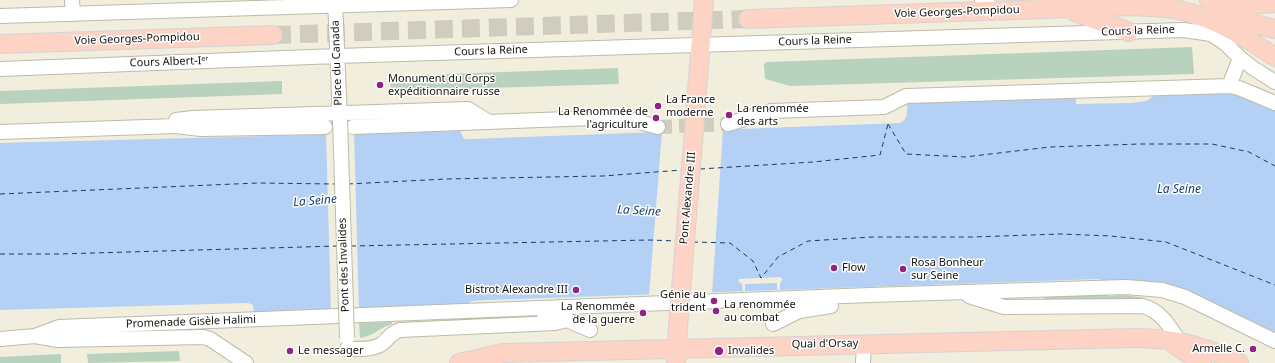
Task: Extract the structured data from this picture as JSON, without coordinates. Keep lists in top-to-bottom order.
{
  "streets": {
    "main road": ["Voie Georges-Pompidou", "Pont Alexandre III", "Quai d'Orsay"],
    "street": [
      "Cours la Reine",
      "Cours Albert-Iᵉʳ",
      "Place du Canada",
      "Pont des Invalides",
      "Promenade Gisèle Halimi"
    ]
  },
  "crossings": [
    ["Cours la Reine", "Cours Albert-Iᵉʳ"],
    ["Cours la Reine", "Place du Canada"],
    ["Cours la Reine", "Pont Alexandre III"],
    ["Cours Albert-Iᵉʳ", "Place du Canada"],
    ["Place du Canada", "Pont des Invalides"],
    ["Pont Alexandre III", "Quai d'Orsay"]
  ],
  "water": ["La Seine"],
  "places": [
    "Monument du Corps expéditionnaire russe",
    "La France moderne",
    "La renommée des arts",
    "La Renommée de l'agriculture",
    "Flow",
    "Rosa Bonheur sur Seine",
    "Bistrot Alexandre III",
    "Génie au trident",
    "La renommée au combat",
    "La Renommée de la guerre",
    "Armelle C.",
    "Le messager",
    "Invalides"
  ]
}
